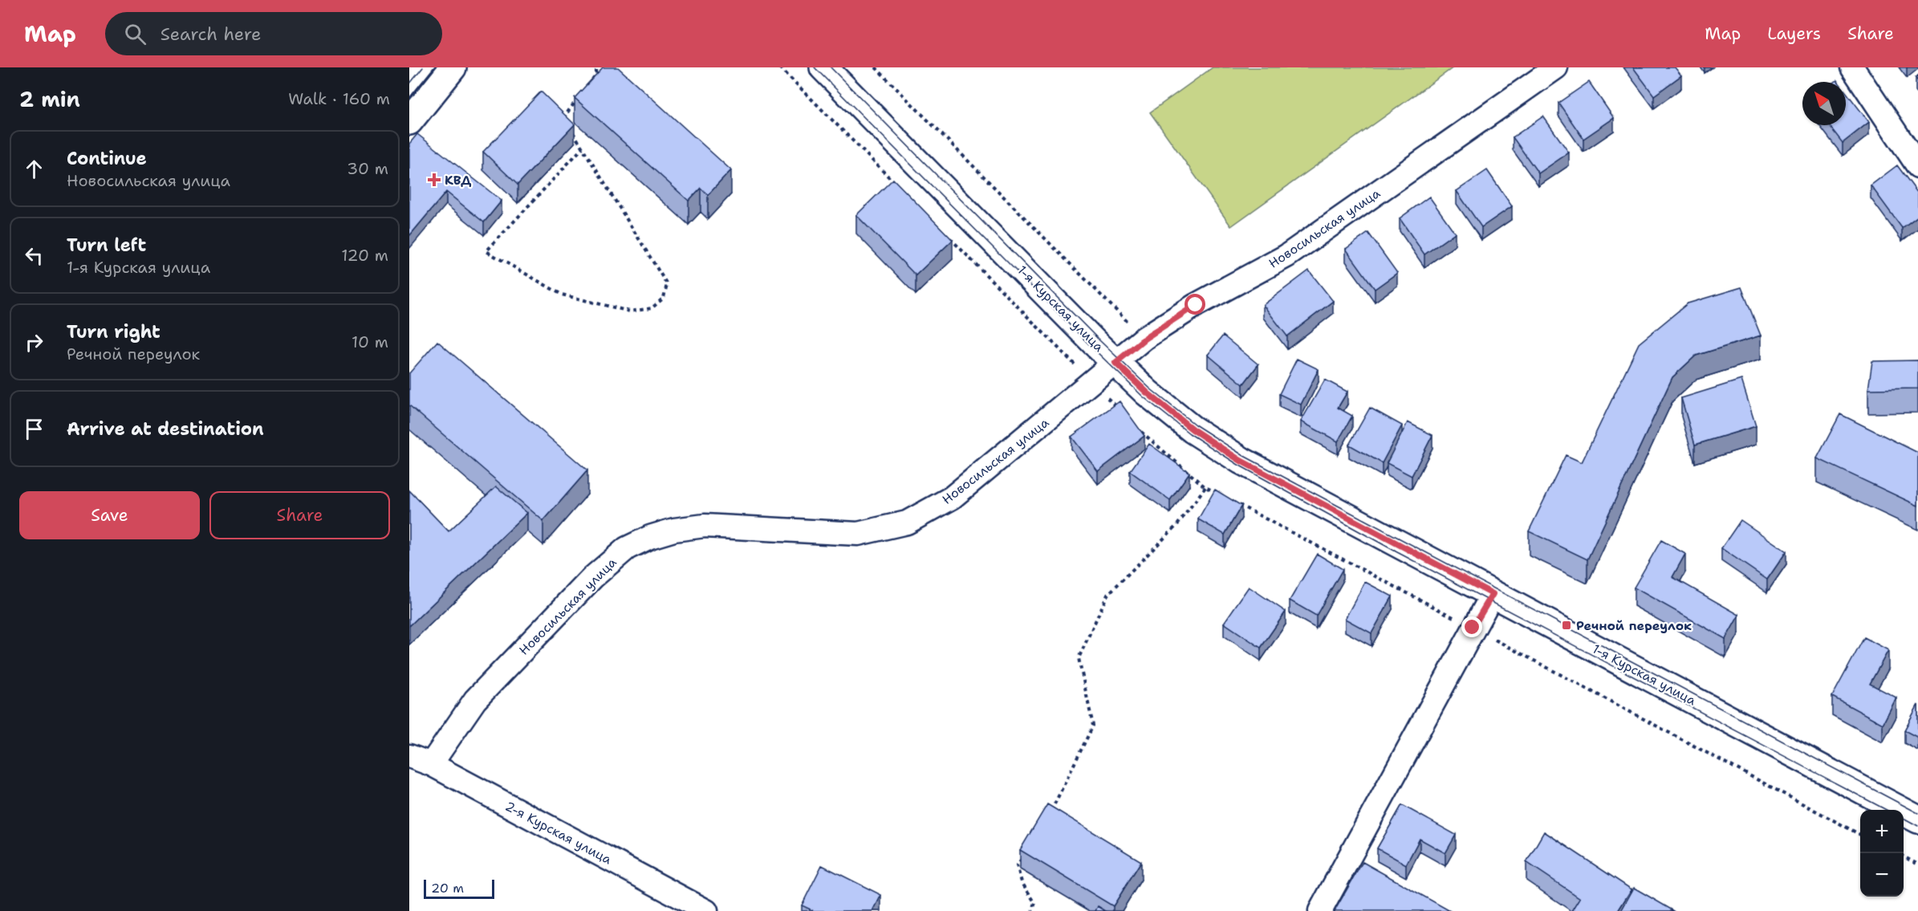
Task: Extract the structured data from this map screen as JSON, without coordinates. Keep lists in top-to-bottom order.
{
  "streets": {
    "main road": ["1-я Курская улица"],
    "street": ["Новосильская улица", "2-я Курская улица"]
  },
  "crossings": [
    ["Новосильская улица", "1-я Курская улица"],
    ["Новосильская улица", "2-я Курская улица"]
  ],
  "places": {
    "health": ["КВД"],
    "transit": ["Речной переулок"]
  },
  "scale_bar": "20 m",
  "north": "top left",
  "page": {
    "header": "Map",
    "search": "Search here",
    "nav": ["Map", "Layers", "Share"],
    "heading": ["2 min", "Walk · 160 m"],
    "list": [
      ["Continue", "Новосильская улица", "30 m"],
      ["Turn left", "1-я Курская улица", "120 m"],
      ["Turn right", "Речной переулок", "10 m"],
      "Arrive at destination"
    ],
    "buttons": ["Save", "Share"],
    "map_buttons": ["+", "−"],
    "scale": "20 m"
  }
}
